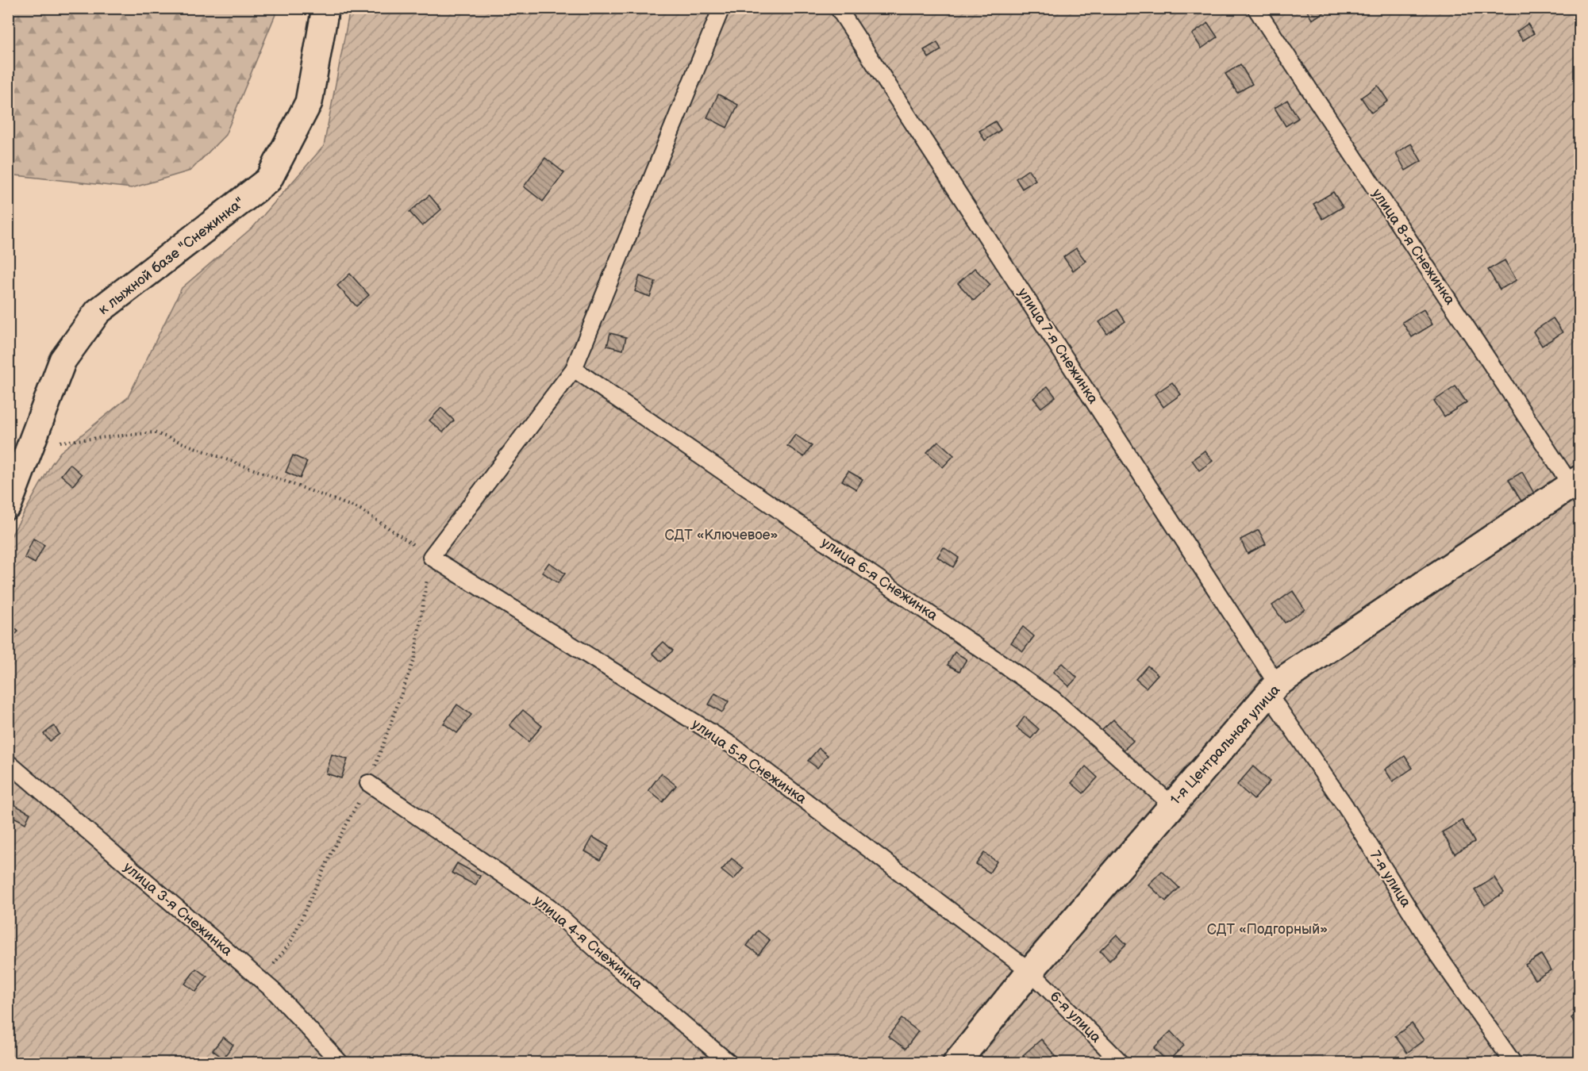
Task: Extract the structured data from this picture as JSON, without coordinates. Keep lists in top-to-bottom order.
{
  "streets": {
    "street": ["к лыжной базе \"Снежинка\"", "1-я Центральная улица"],
    "lane": [
      "улица 8-я Снежинка",
      "улица 7-я Снежинка",
      "улица 6-я Снежинка",
      "улица 5-я Снежинка",
      "7-я улица",
      "улица 3-я Снежинка",
      "улица 4-я Снежинка",
      "6-я улица"
    ]
  },
  "crossings": [
    ["улица 8-я Снежинка", "1-я Центральная улица"],
    ["улица 7-я Снежинка", "1-я Центральная улица"],
    ["улица 7-я Снежинка", "7-я улица"],
    ["улица 6-я Снежинка", "1-я Центральная улица"],
    ["1-я Центральная улица", "улица 5-я Снежинка"],
    ["1-я Центральная улица", "7-я улица"],
    ["1-я Центральная улица", "6-я улица"],
    ["улица 5-я Снежинка", "6-я улица"]
  ],
  "parks": ["СДТ «Ключевое»", "СДТ «Подгорный»"]
}
